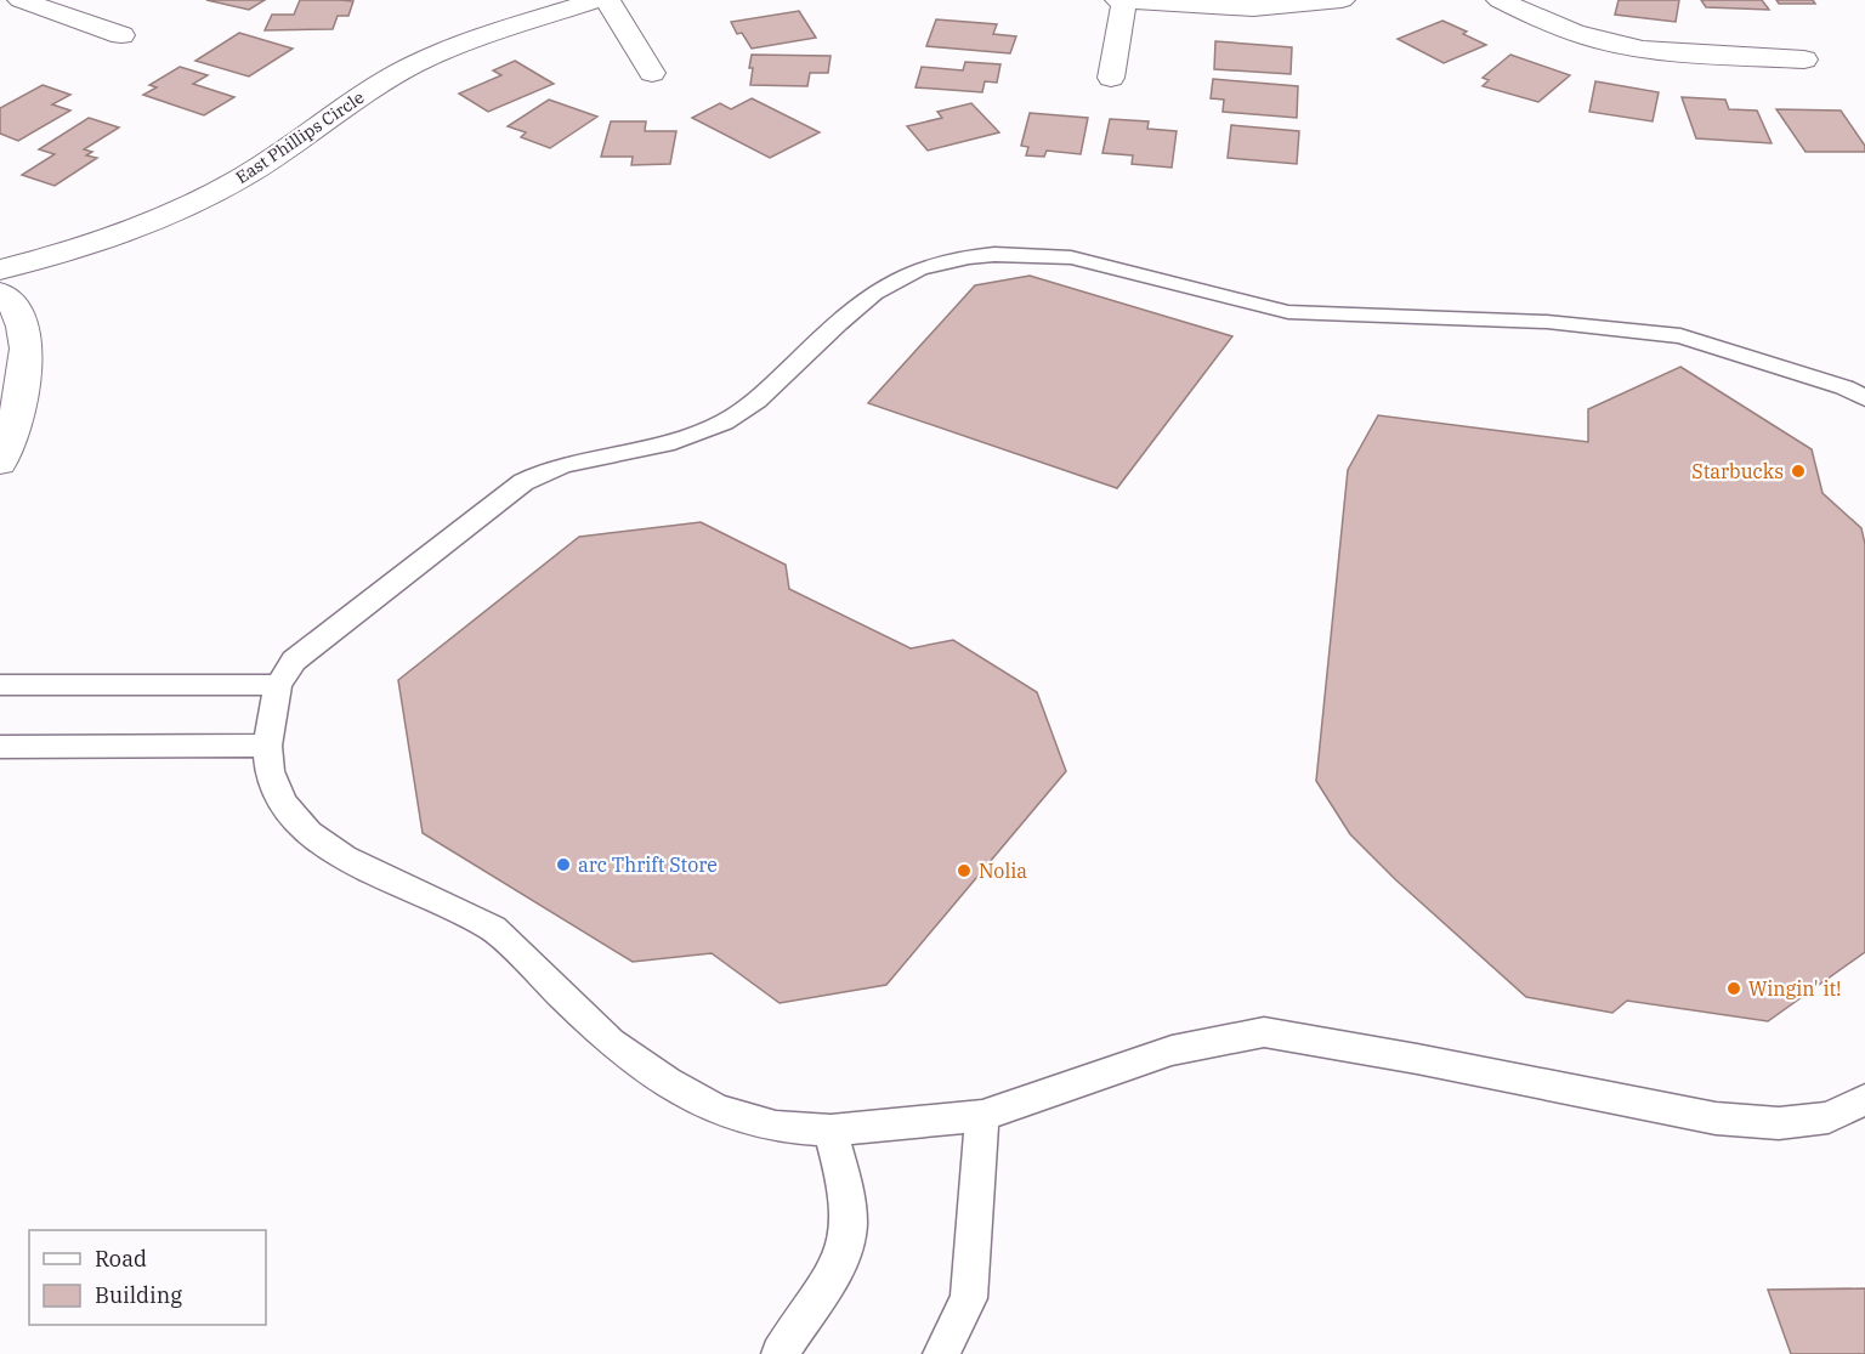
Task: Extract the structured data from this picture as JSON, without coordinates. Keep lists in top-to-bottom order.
{
  "streets": {
    "street": ["East Phillips Circle"]
  },
  "places": [
    "Starbucks",
    "arc Thrift Store",
    "Nolia",
    "Wingin' it!"
  ],
  "legend": ["Road", "Building"]
}
